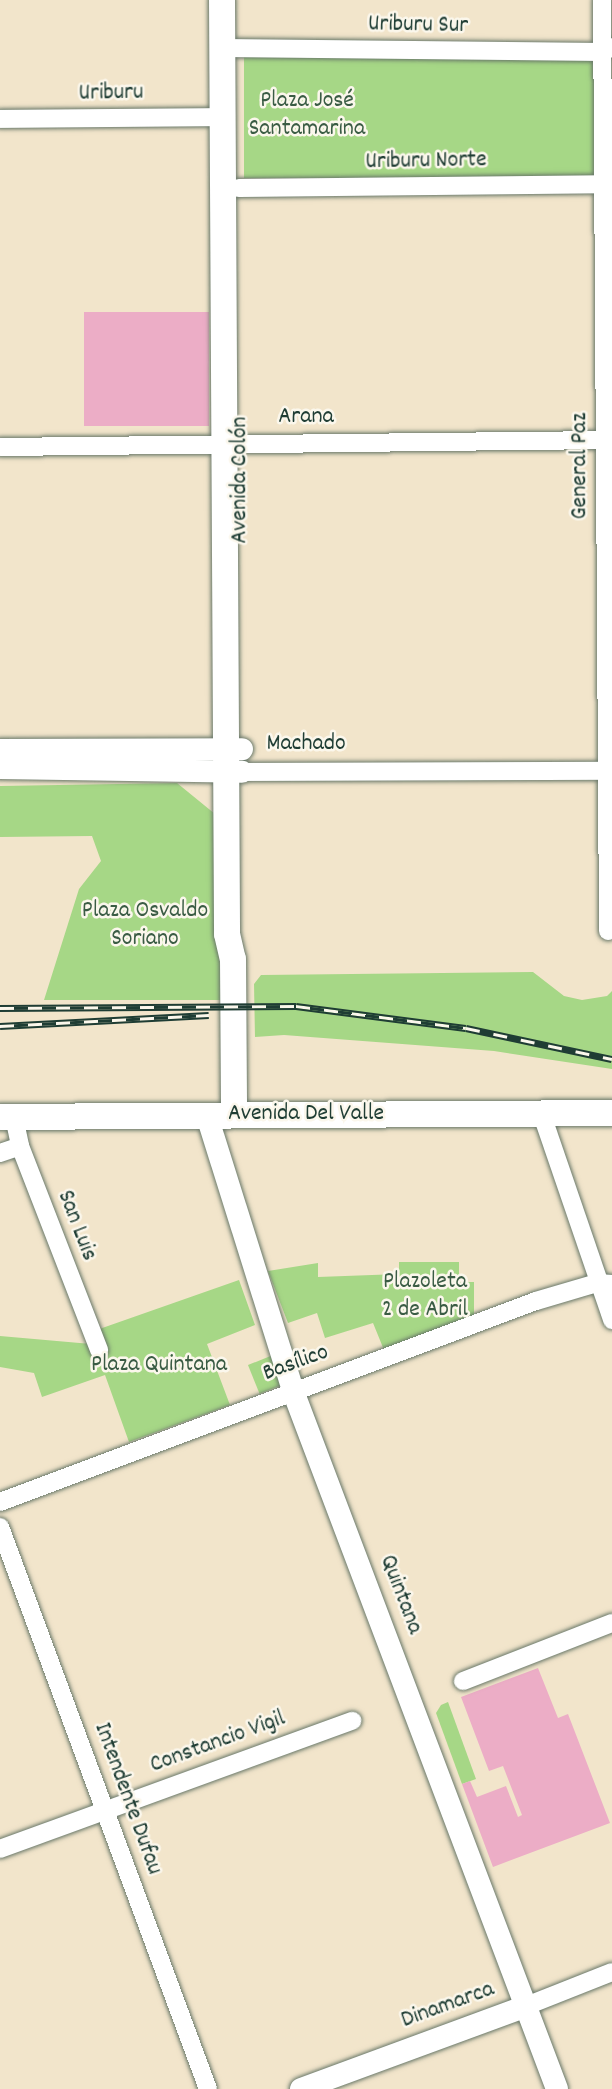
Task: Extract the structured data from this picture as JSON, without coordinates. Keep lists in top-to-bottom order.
{
  "streets": {
    "main road": ["Avenida Colón", "Avenida Del Valle"],
    "street": [
      "Uriburu Sur",
      "Uriburu",
      "Uriburu Norte",
      "Arana",
      "General Paz",
      "Machado",
      "San Luis",
      "Basílico",
      "Quintana",
      "Constancio Vigil",
      "Intendente Dufau",
      "Dinamarca"
    ]
  },
  "crossings": [
    ["Uriburu Sur", "General Paz"],
    ["Uriburu Sur", "Avenida Colón"],
    ["Uriburu", "Avenida Colón"],
    ["Uriburu Norte", "General Paz"],
    ["Uriburu Norte", "Avenida Colón"],
    ["Arana", "General Paz"],
    ["Arana", "Avenida Colón"],
    ["General Paz", "Machado"],
    ["Avenida Colón", "Machado"],
    ["Avenida Colón", "Avenida Del Valle"],
    ["Avenida Del Valle", "San Luis"],
    ["Avenida Del Valle", "Quintana"],
    ["Basílico", "Quintana"],
    ["Quintana", "Dinamarca"],
    ["Constancio Vigil", "Intendente Dufau"]
  ],
  "parks": [
    "Plaza José Santamarina",
    "Plaza Osvaldo Soriano",
    "Plazoleta 2 de Abril",
    "Plaza Quintana"
  ]
}
